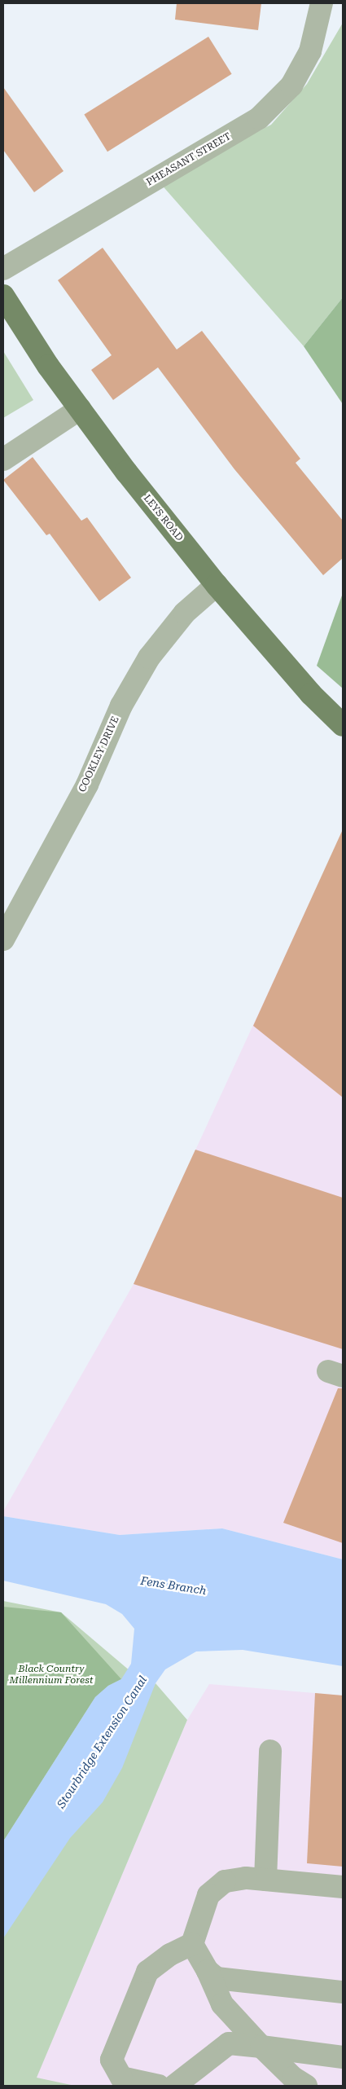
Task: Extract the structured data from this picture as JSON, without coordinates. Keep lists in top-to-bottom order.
{
  "streets": {
    "main road": ["LEYS ROAD"],
    "street": ["PHEASANT STREET", "COOKLEY DRIVE"]
  },
  "crossings": [
    ["LEYS ROAD", "COOKLEY DRIVE"]
  ],
  "water": ["Fens Branch", "Stourbridge Extension Canal"],
  "parks": ["Black Country Millennium Forest"]
}
